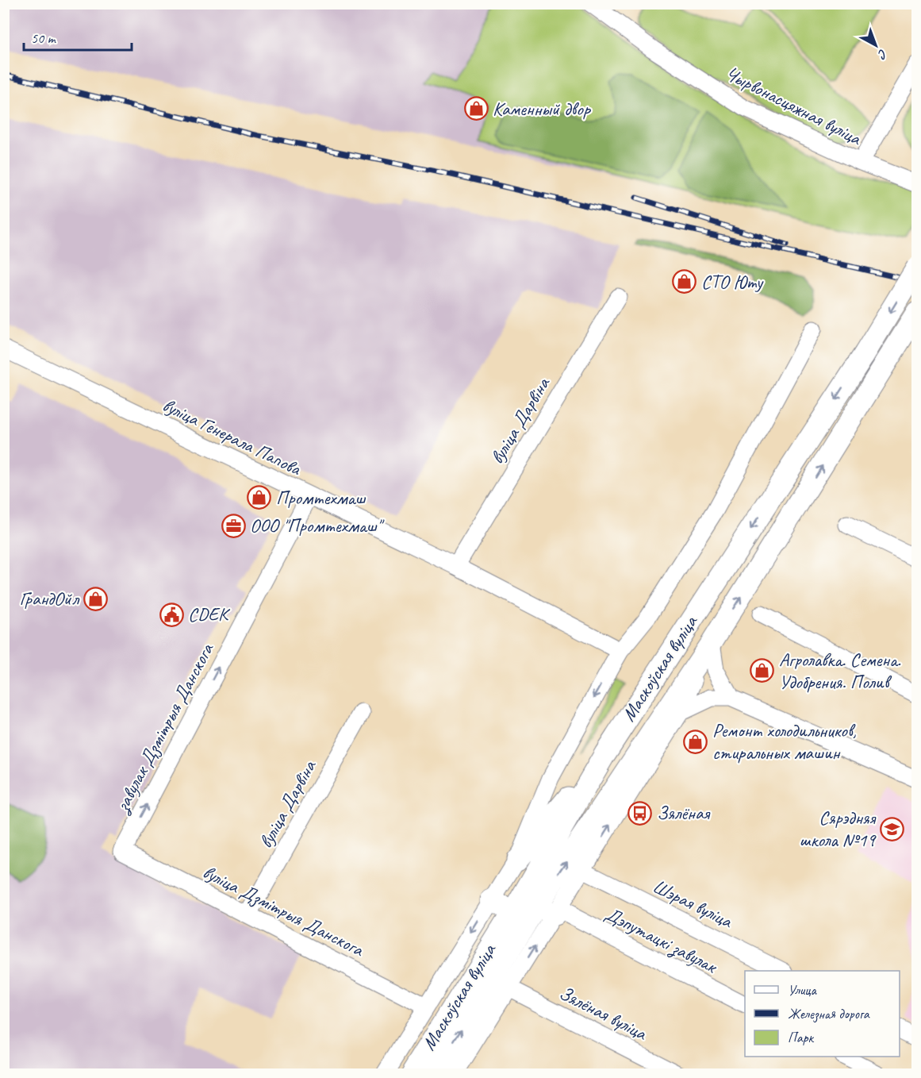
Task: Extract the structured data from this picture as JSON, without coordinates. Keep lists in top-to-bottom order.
{
  "streets": {
    "main road": ["Маскоўская вуліца"],
    "street": [
      "Чырвонасцяжная вуліца",
      "вуліца Дарвіна",
      "вуліца Генерала Папова",
      "завулак Дзмітрыя Данскога",
      "Шэрая вуліца",
      "вуліца Дзмітрыя Данскога",
      "Дэпутацкі завулак",
      "Зялёная вуліца"
    ]
  },
  "crossings": [
    ["вуліца Дарвіна", "вуліца Генерала Папова"],
    ["вуліца Дарвіна", "вуліца Дзмітрыя Данскога"],
    ["вуліца Генерала Папова", "Маскоўская вуліца"],
    ["вуліца Генерала Папова", "завулак Дзмітрыя Данскога"],
    ["Маскоўская вуліца", "Шэрая вуліца"],
    ["Маскоўская вуліца", "вуліца Дзмітрыя Данскога"],
    ["Маскоўская вуліца", "Дэпутацкі завулак"],
    ["Маскоўская вуліца", "Зялёная вуліца"],
    ["завулак Дзмітрыя Данскога", "вуліца Дзмітрыя Данскога"]
  ],
  "one_way": ["завулак Дзмітрыя Данскога"],
  "places": {
    "shop": [
      "Каменный двор",
      "СТО Юту",
      "Промтехмаш",
      "ГрандОйл",
      "Агролавка. Семена. Удобрения. Полив",
      "Ремонт холодильников, стиральных машин"
    ],
    "office": ["ООО \"Промтехмаш\""],
    "public building": ["CDEK"],
    "bus stop": ["Зялёная"],
    "school or university": ["Сярэдняя школа №19"]
  },
  "legend": ["Улица", "Железная дорога", "Парк"],
  "scale_bar": "50 m",
  "north": "bottom right"
}
